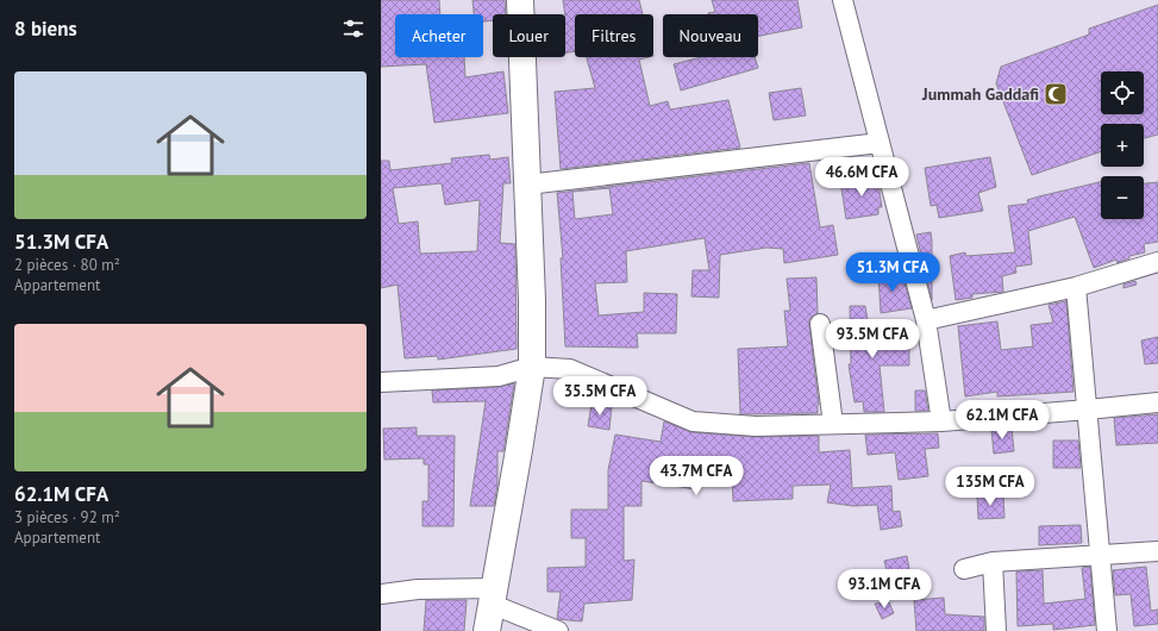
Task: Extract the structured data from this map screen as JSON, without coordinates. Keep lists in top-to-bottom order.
{
  "places": {
    "mosque": ["Jummah Gaddafi"]
  },
  "page": {
    "heading": "8 biens",
    "chip": [
      "Acheter",
      "Louer",
      "Filtres",
      "Nouveau"
    ],
    "list": [
      {
        "name": "51.3M CFA",
        "note": "2 pièces · 80 m² · Appartement"
      },
      {
        "name": "62.1M CFA",
        "note": "3 pièces · 92 m² · Appartement"
      }
    ],
    "map_buttons": ["+", "−"],
    "price": [
      "46.6M CFA",
      "51.3M CFA",
      "93.5M CFA",
      "35.5M CFA",
      "62.1M CFA",
      "43.7M CFA",
      "135M CFA",
      "93.1M CFA"
    ]
  }
}
